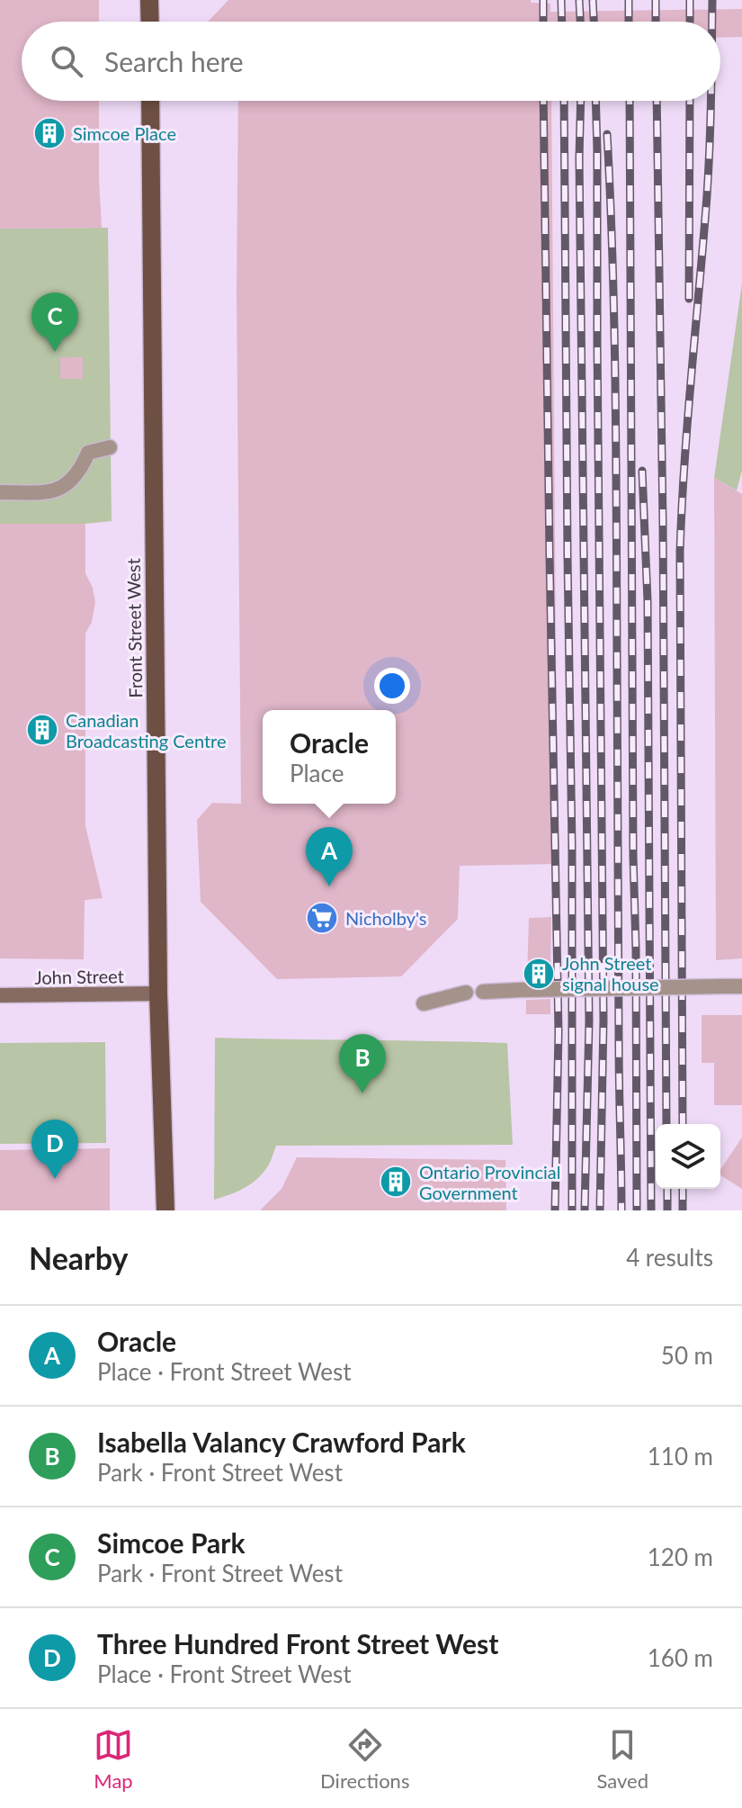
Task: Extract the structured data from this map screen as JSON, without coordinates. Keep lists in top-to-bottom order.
{
  "streets": {
    "main road": ["Front Street West"],
    "street": ["John Street"]
  },
  "crossings": [
    ["Front Street West", "John Street"]
  ],
  "places": {
    "building": [
      "Simcoe Place",
      "Canadian Broadcasting Centre",
      "John Street signal house",
      "Ontario Provincial Government"
    ],
    "supermarket": ["Nicholby's"]
  },
  "page": {
    "search": "Search here",
    "pins": [
      "C",
      "A",
      "B",
      "D"
    ],
    "popup": ["Oracle", "Place"],
    "heading": ["Nearby", "4 results"],
    "list": [
      {
        "mark": "A",
        "name": "Oracle",
        "note": "Place · Front Street West",
        "value": "50 m"
      },
      {
        "mark": "B",
        "name": "Isabella Valancy Crawford Park",
        "note": "Park · Front Street West",
        "value": "110 m"
      },
      {
        "mark": "C",
        "name": "Simcoe Park",
        "note": "Park · Front Street West",
        "value": "120 m"
      },
      {
        "mark": "D",
        "name": "Three Hundred Front Street West",
        "note": "Place · Front Street West",
        "value": "160 m"
      }
    ],
    "nav": ["Map", "Directions", "Saved"]
  }
}
